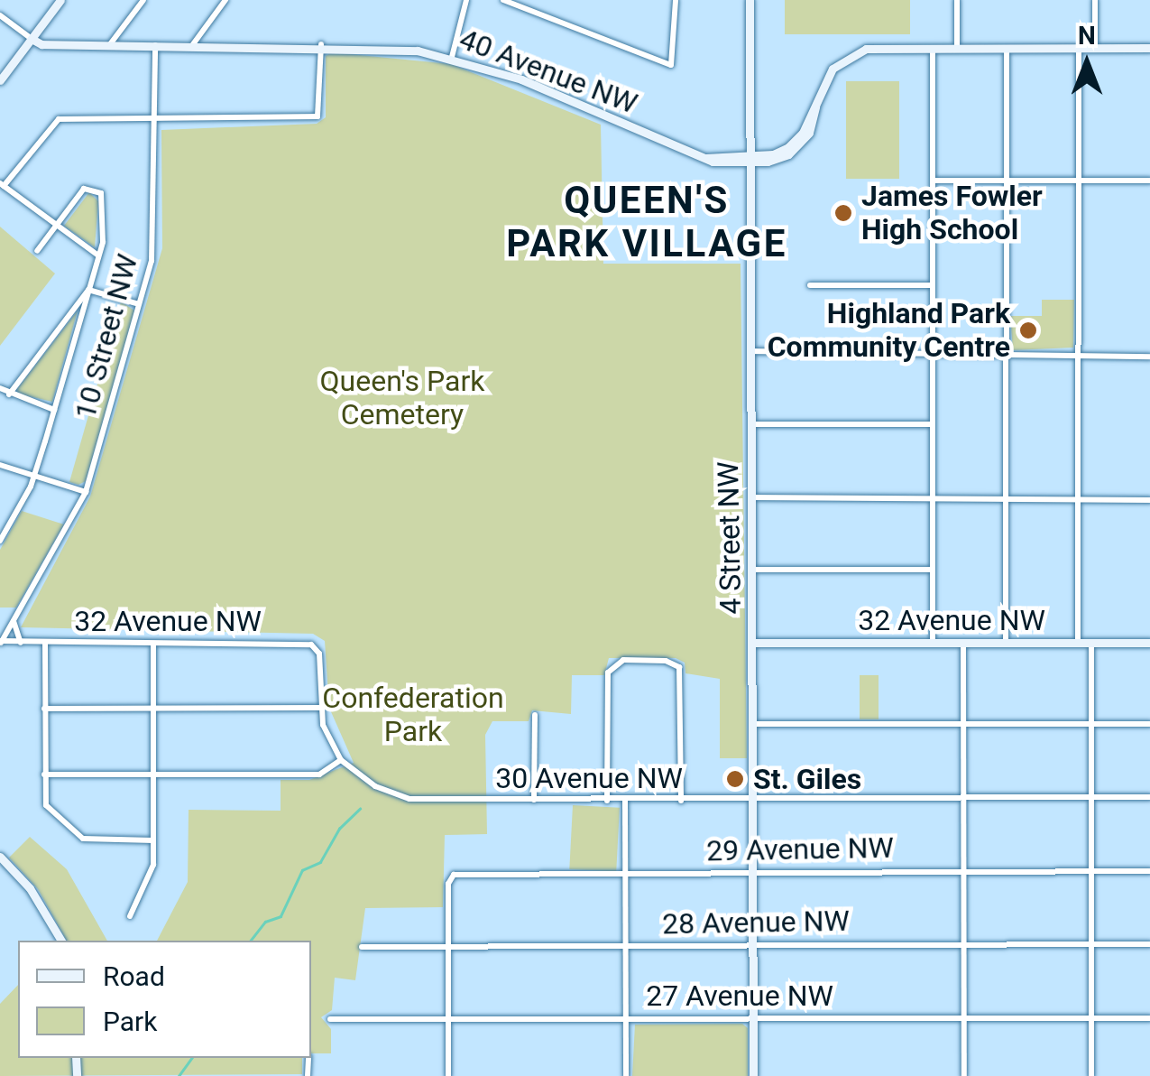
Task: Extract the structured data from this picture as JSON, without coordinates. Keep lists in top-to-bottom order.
{
  "streets": {
    "street": [
      "40 Avenue NW",
      "10 Street NW",
      "4 Street NW",
      "32 Avenue NW",
      "30 Avenue NW",
      "29 Avenue NW",
      "28 Avenue NW",
      "27 Avenue NW"
    ]
  },
  "crossings": [
    ["40 Avenue NW", "10 Street NW"],
    ["40 Avenue NW", "4 Street NW"],
    ["10 Street NW", "32 Avenue NW"],
    ["4 Street NW", "32 Avenue NW"],
    ["4 Street NW", "30 Avenue NW"],
    ["4 Street NW", "29 Avenue NW"],
    ["4 Street NW", "28 Avenue NW"],
    ["4 Street NW", "27 Avenue NW"],
    ["29 Avenue NW", "28 Avenue NW"]
  ],
  "districts": ["QUEEN'S PARK VILLAGE"],
  "parks": ["Queen's Park Cemetery", "Confederation Park"],
  "places": ["James Fowler High School", "Highland Park Community Centre", "St. Giles"],
  "legend": ["Road", "Park"],
  "north": "top"
}
